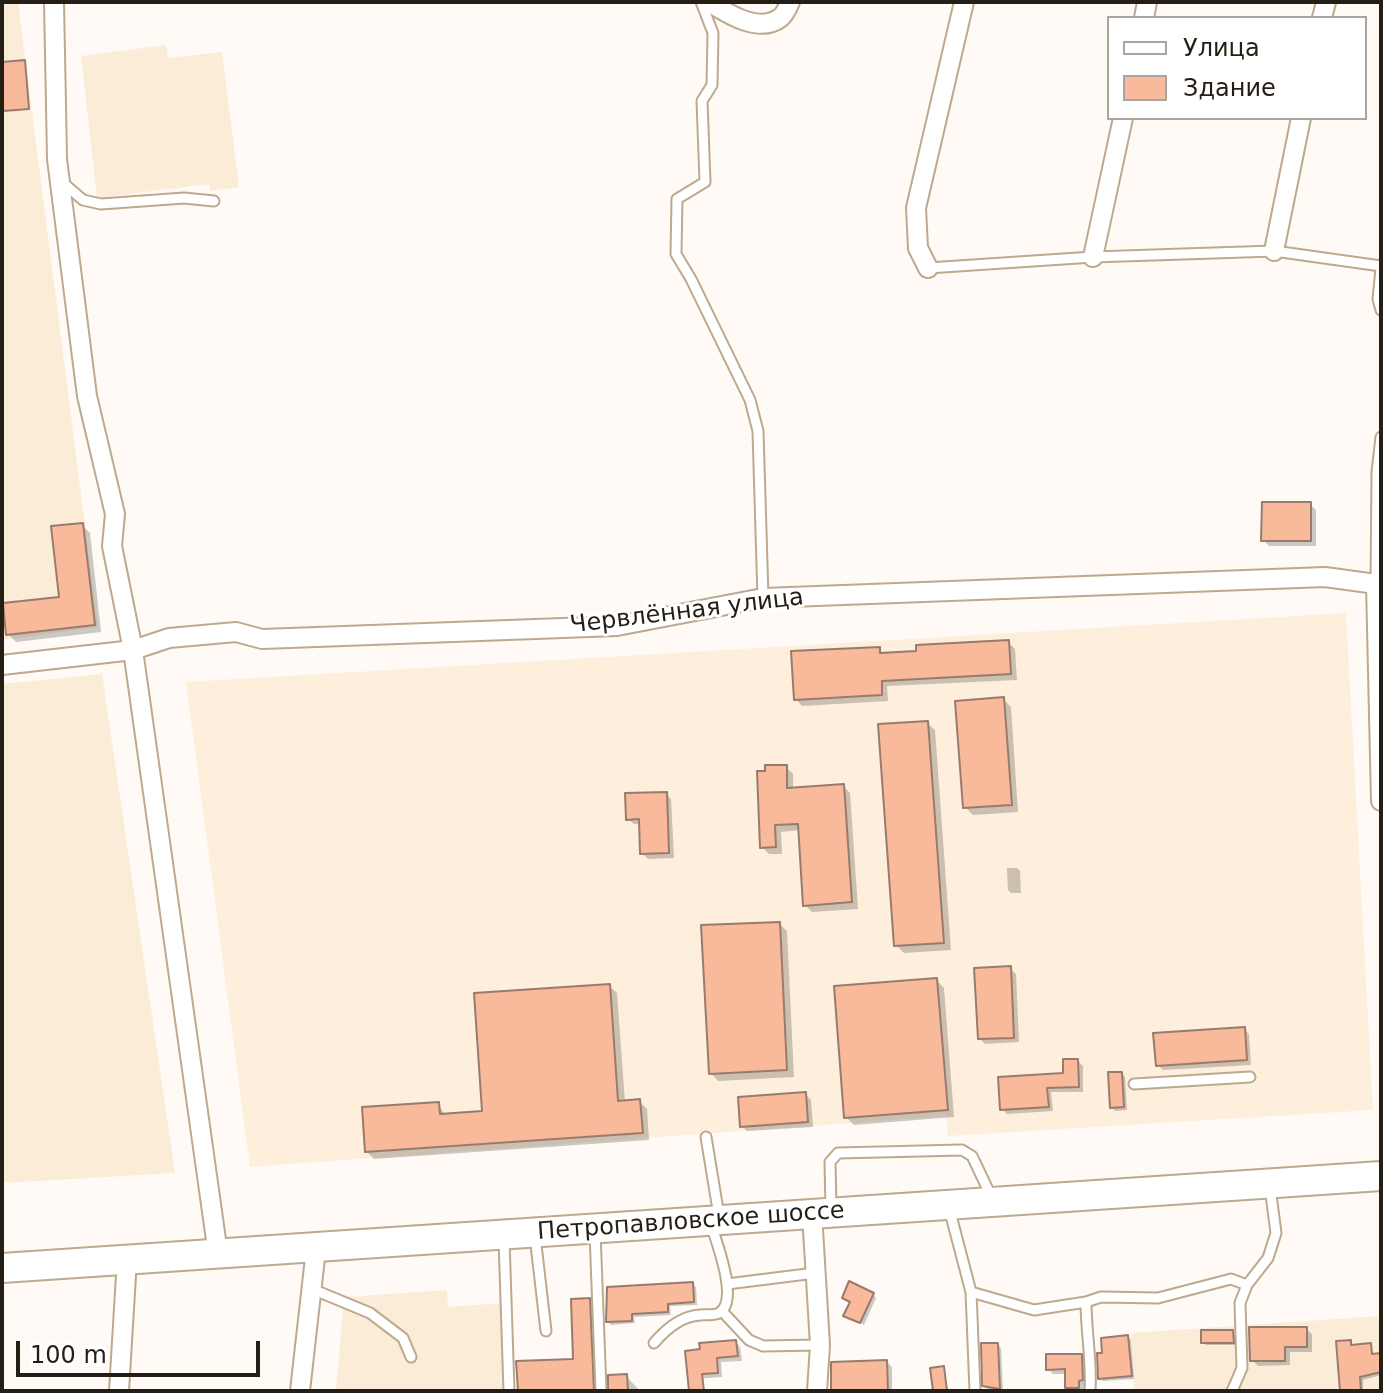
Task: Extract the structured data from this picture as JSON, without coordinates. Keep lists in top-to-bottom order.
{
  "streets": {
    "main road": ["Петропавловское шоссе"],
    "street": ["Червлённая улица"]
  },
  "legend": ["Улица", "Здание"],
  "scale_bar": "100 m"
}
